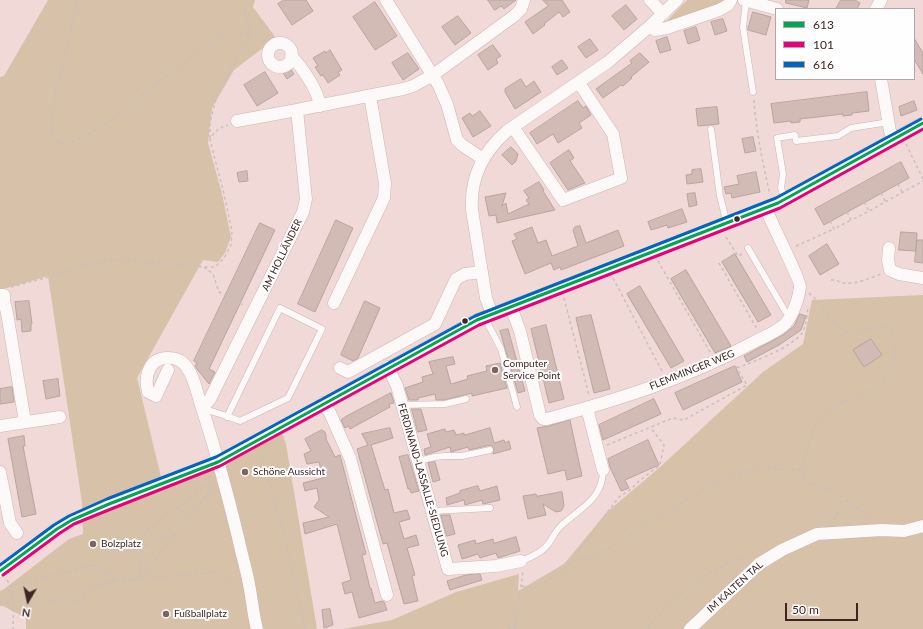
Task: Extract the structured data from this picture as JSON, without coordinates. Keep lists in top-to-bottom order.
{
  "streets": {
    "street": [
      "AM HOLLÄNDER",
      "FLEMMINGER WEG",
      "FERDINAND-LASSALLE-SIEDLUNG",
      "IM KALTEN TAL"
    ]
  },
  "places": [
    "Computer Service Point",
    "Schöne Aussicht",
    "Bolzplatz",
    "Fußballplatz"
  ],
  "lines": ["transit line 616", "transit line 613", "transit line 101"],
  "legend": ["613", "101", "616"],
  "scale_bar": "50 m",
  "north": "bottom"
}
